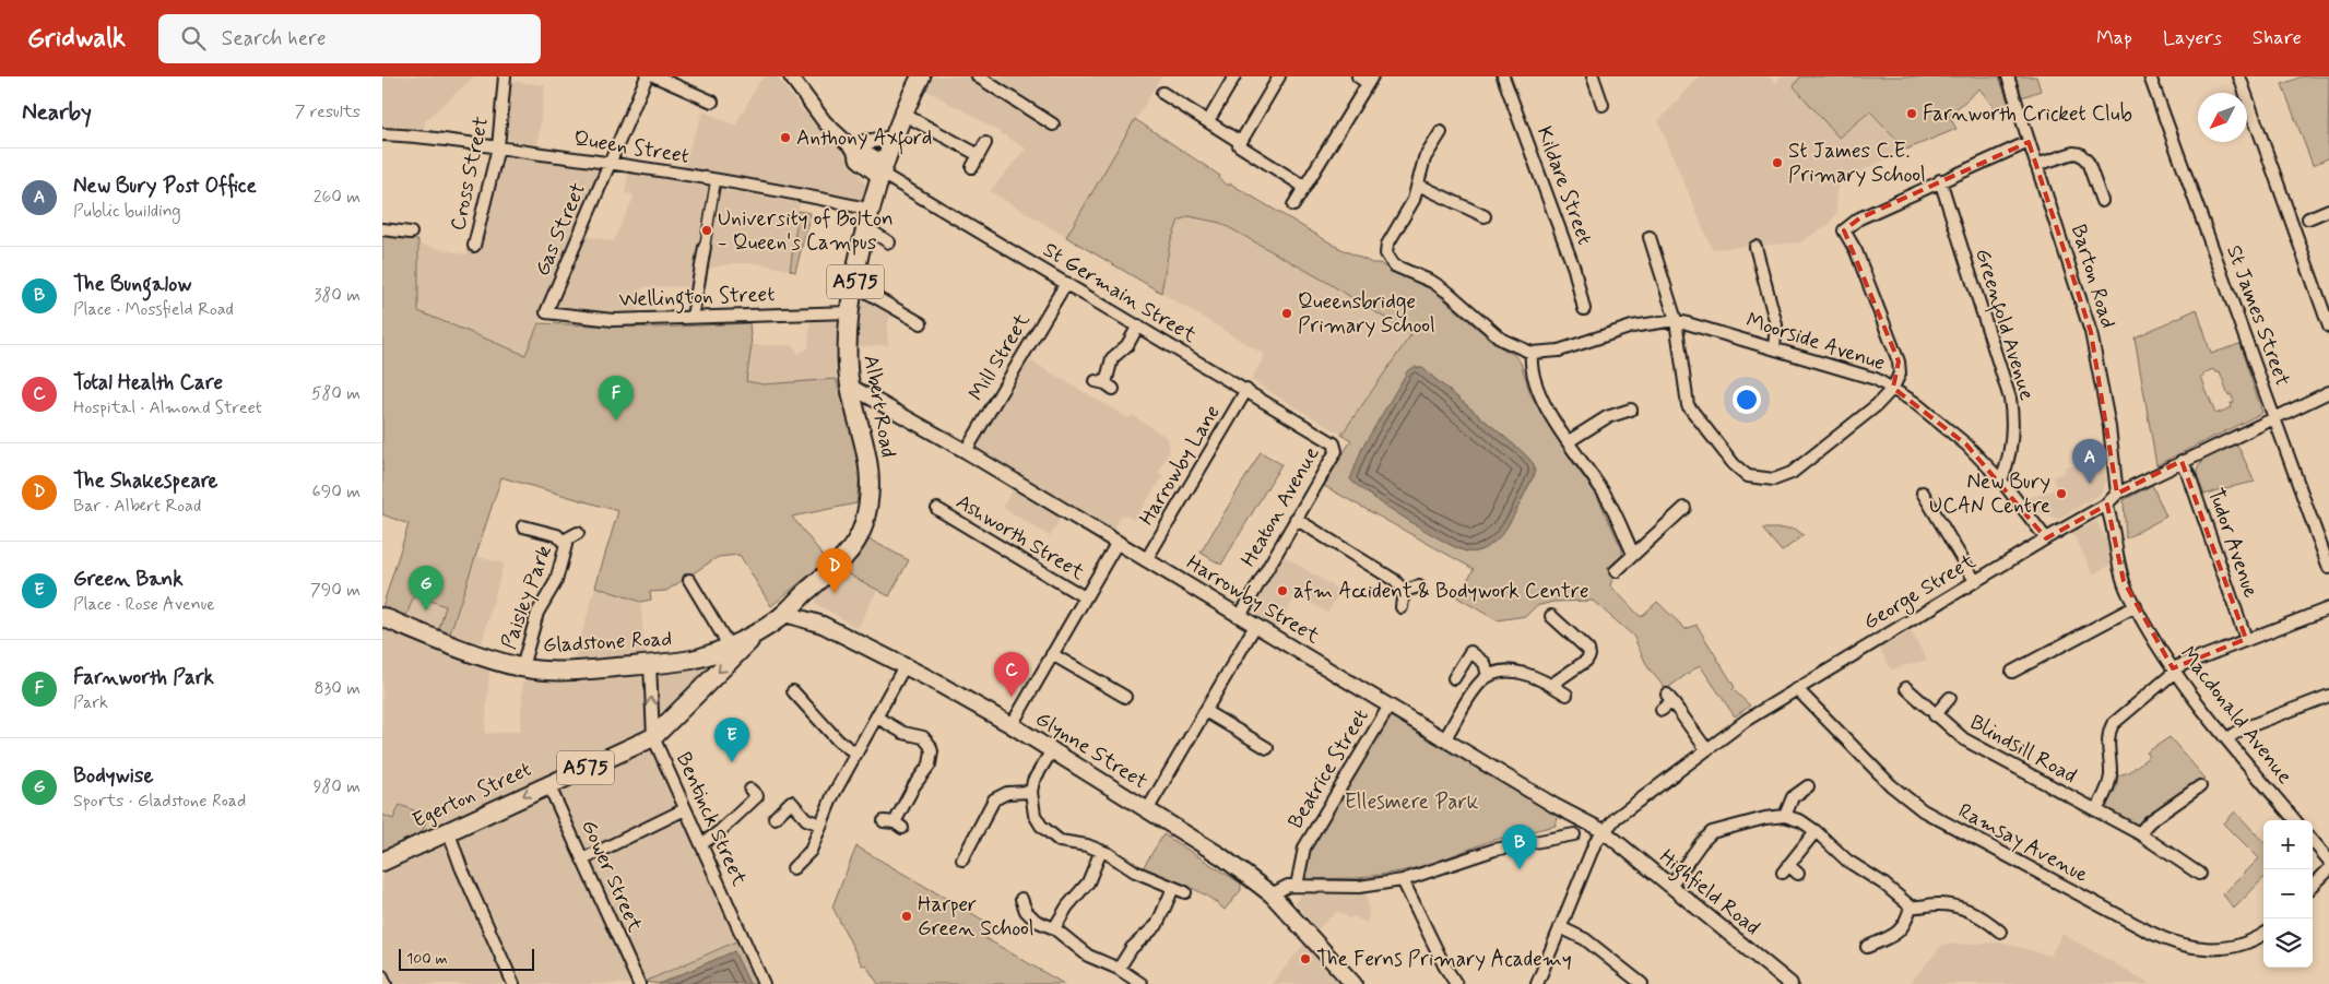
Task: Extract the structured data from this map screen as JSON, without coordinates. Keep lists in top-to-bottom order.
{
  "streets": {
    "main road": [
      "A575",
      "Albert Road",
      "Gladstone Road",
      "Glynne Street",
      "Egerton Street"
    ],
    "street": [
      "Queen Street",
      "Cross Street",
      "Kildare Street",
      "Gas Street",
      "Barton Road",
      "St Germain Street",
      "Wellington Street",
      "St James Street",
      "Greenfold Avenue",
      "Moorside Avenue",
      "Mill Street",
      "Harrowby Lane",
      "Heaton Avenue",
      "Ashworth Street",
      "Tudor Avenue",
      "George Street",
      "Paisley Park",
      "Harrowby Street",
      "Macdonald Avenue",
      "Blindsill Road",
      "Beatrice Street",
      "Bentinck Street",
      "Ramsay Avenue",
      "Gower Street",
      "Highfield Road"
    ]
  },
  "crossings": [
    ["Queen Street", "Cross Street"],
    ["Queen Street", "Gas Street"],
    ["Queen Street", "Albert Road"],
    ["Gas Street", "Wellington Street"],
    ["Barton Road", "George Street"],
    ["A575", "Albert Road"],
    ["A575", "Gladstone Road"],
    ["A575", "Glynne Street"],
    ["A575", "Egerton Street"],
    ["St Germain Street", "Mill Street"],
    ["St Germain Street", "Albert Road"],
    ["St Germain Street", "Harrowby Lane"],
    ["St Germain Street", "Heaton Avenue"],
    ["Wellington Street", "Albert Road"],
    ["St James Street", "George Street"],
    ["Greenfold Avenue", "Moorside Avenue"],
    ["Moorside Avenue", "George Street"],
    ["Mill Street", "Harrowby Street"],
    ["Albert Road", "Harrowby Street"],
    ["Albert Road", "Gladstone Road"],
    ["Albert Road", "Glynne Street"],
    ["Harrowby Lane", "Harrowby Street"],
    ["Heaton Avenue", "Harrowby Street"],
    ["Tudor Avenue", "George Street"],
    ["George Street", "Harrowby Street"],
    ["George Street", "Macdonald Avenue"],
    ["George Street", "Ramsay Avenue"],
    ["George Street", "Highfield Road"],
    ["Paisley Park", "Gladstone Road"],
    ["Harrowby Street", "Beatrice Street"],
    ["Harrowby Street", "Highfield Road"],
    ["Gladstone Road", "Glynne Street"],
    ["Gladstone Road", "Egerton Street"],
    ["Gladstone Road", "Bentinck Street"],
    ["Egerton Street", "Bentinck Street"],
    ["Egerton Street", "Gower Street"]
  ],
  "one_way": ["Egerton Street"],
  "parks": ["Ellesmere Park"],
  "places": [
    "Farnworth Cricket Club",
    "Anthony Axford",
    "St James C.E. Primary School",
    "University of Bolton - Queen's Campus",
    "Queensbridge Primary School",
    "New Bury UCAN Centre",
    "afm Accident & Bodywork Centre",
    "Harper Green School",
    "The Ferns Primary Academy"
  ],
  "scale_bar": "100 m",
  "north": "bottom left",
  "page": {
    "header": "Gridwalk",
    "search": "Search here",
    "nav": ["Map", "Layers", "Share"],
    "heading": ["Nearby", "7 results"],
    "list": [
      {
        "mark": "A",
        "name": "New Bury Post Office",
        "note": "Public building",
        "value": "260 m"
      },
      {
        "mark": "B",
        "name": "The Bungalow",
        "note": "Place · Mossfield Road",
        "value": "380 m"
      },
      {
        "mark": "C",
        "name": "Total Health Care",
        "note": "Hospital · Almond Street",
        "value": "580 m"
      },
      {
        "mark": "D",
        "name": "The Shakespeare",
        "note": "Bar · Albert Road",
        "value": "690 m"
      },
      {
        "mark": "E",
        "name": "Green Bank",
        "note": "Place · Rose Avenue",
        "value": "790 m"
      },
      {
        "mark": "F",
        "name": "Farnworth Park",
        "note": "Park",
        "value": "830 m"
      },
      {
        "mark": "G",
        "name": "Bodywise",
        "note": "Sports · Gladstone Road",
        "value": "980 m"
      }
    ],
    "pins": [
      "F",
      "A",
      "D",
      "G",
      "C",
      "E",
      "B"
    ],
    "map_buttons": ["+", "−"],
    "scale": "100 m"
  }
}
